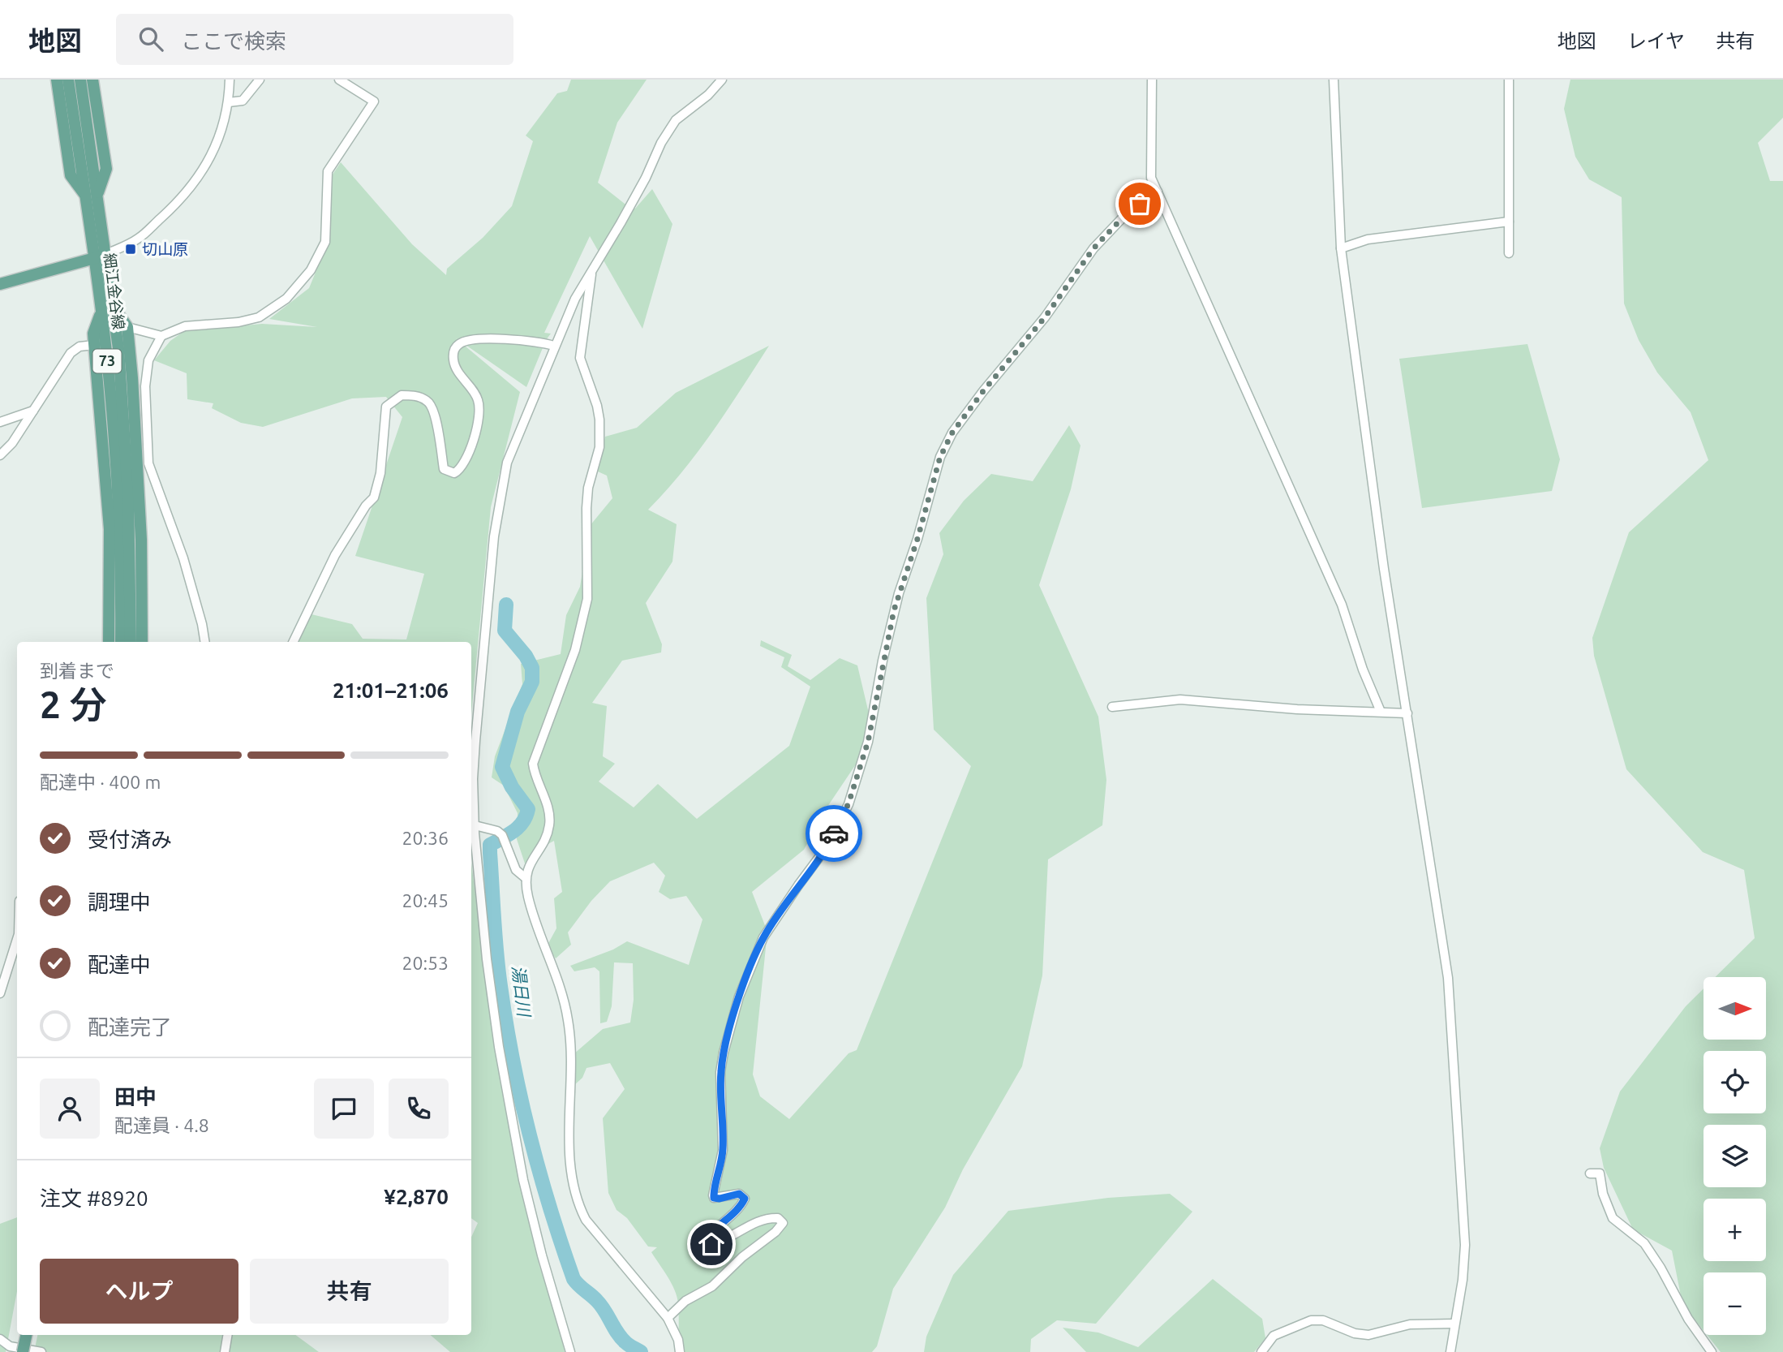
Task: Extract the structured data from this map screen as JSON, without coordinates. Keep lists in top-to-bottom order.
{
  "streets": {
    "main road": ["細江金谷線", "73"]
  },
  "crossings": [
    ["細江金谷線", "73"]
  ],
  "water": ["湯日川"],
  "places": {
    "transit": ["切山原"]
  },
  "north": "right",
  "page": {
    "header": "地図",
    "search": "ここで検索",
    "nav": ["地図", "レイヤ", "共有"],
    "heading": ["2 分", "到着まで", "21:01–21:06"],
    "panel": [
      "田中",
      "配達員 · 4.8",
      "注文 #8920",
      "¥2,870"
    ],
    "bar": "配達中 · 400 m",
    "list": [
      ["受付済み", "20:36"],
      ["調理中", "20:45"],
      ["配達中", "20:53"],
      "配達完了"
    ],
    "map_buttons": ["+", "−"],
    "buttons": ["ヘルプ", "共有"]
  }
}
